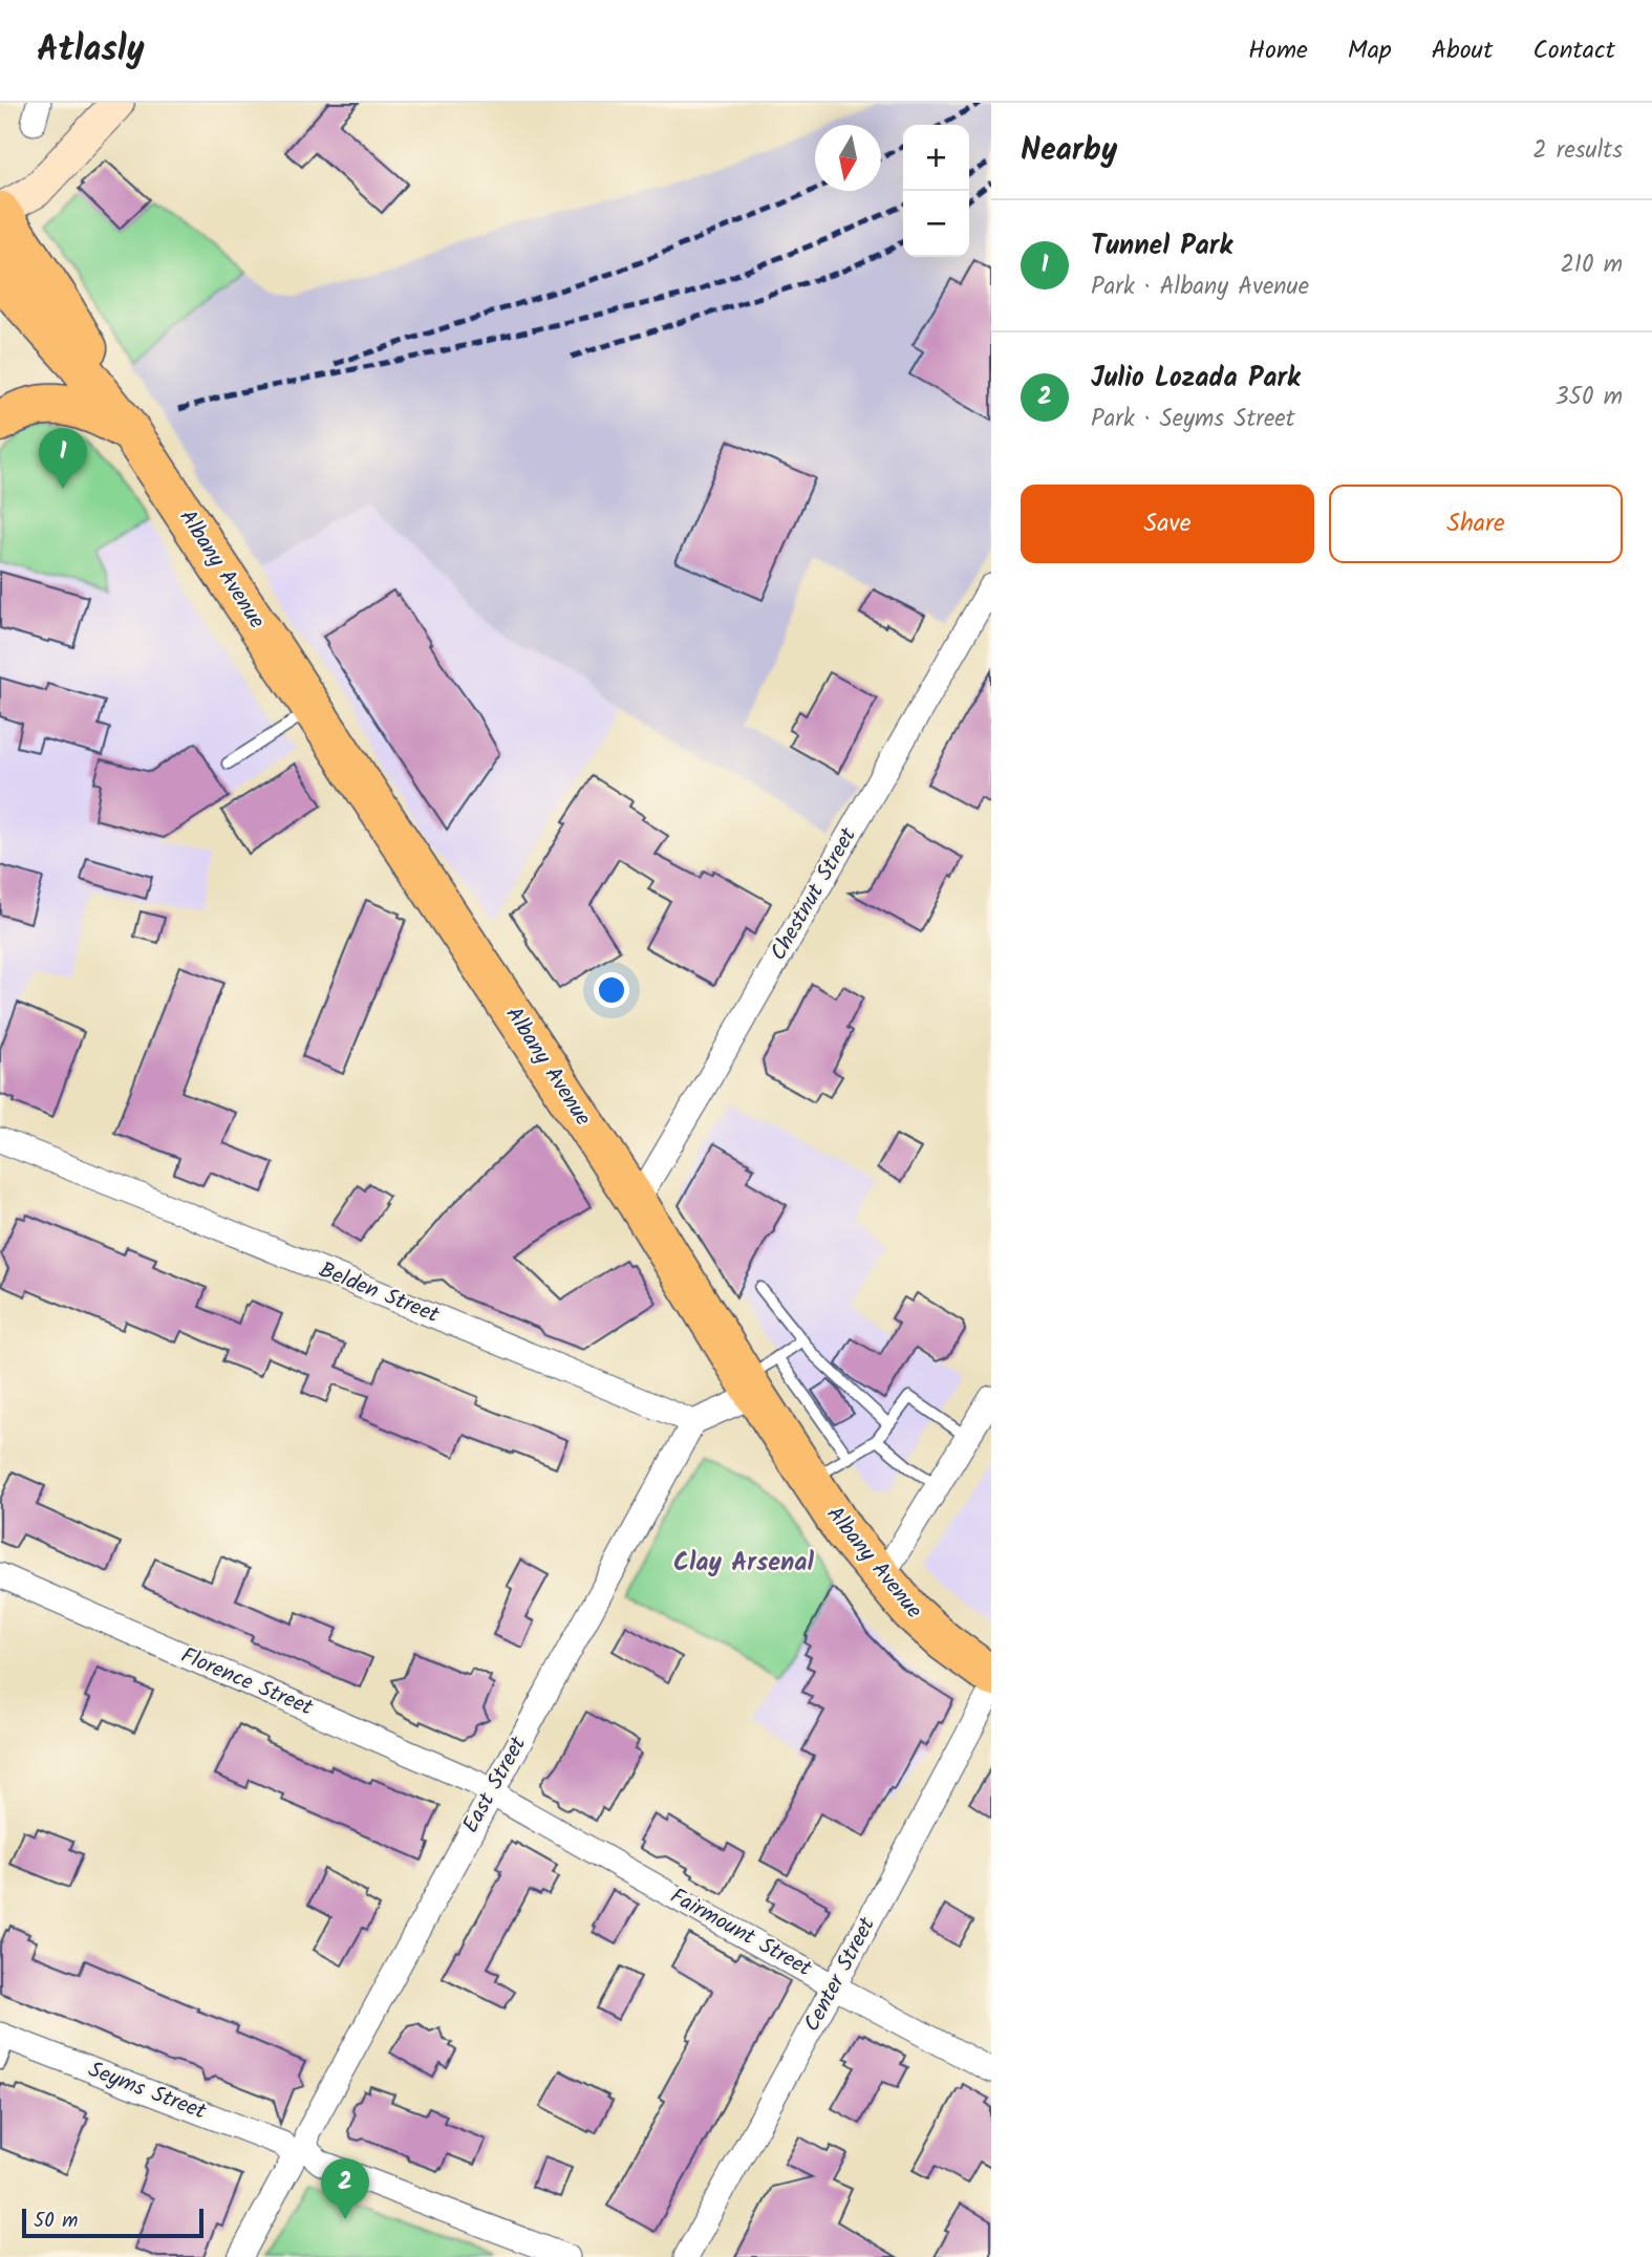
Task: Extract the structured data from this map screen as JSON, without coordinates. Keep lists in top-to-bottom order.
{
  "streets": {
    "highway": ["Albany Avenue"],
    "street": [
      "Chestnut Street",
      "Belden Street",
      "Florence Street",
      "East Street",
      "Fairmount Street",
      "Center Street",
      "Seyms Street"
    ]
  },
  "crossings": [
    ["Albany Avenue", "Chestnut Street"],
    ["Belden Street", "East Street"],
    ["Florence Street", "East Street"],
    ["Florence Street", "Fairmount Street"],
    ["East Street", "Fairmount Street"],
    ["East Street", "Seyms Street"],
    ["Fairmount Street", "Center Street"]
  ],
  "districts": ["Clay Arsenal"],
  "scale_bar": "50 m",
  "north": "bottom",
  "page": {
    "header": "Atlasly",
    "nav": [
      "Home",
      "Map",
      "About",
      "Contact"
    ],
    "heading": ["Nearby", "2 results"],
    "map_buttons": ["+", "−"],
    "list": [
      {
        "mark": "1",
        "name": "Tunnel Park",
        "note": "Park · Albany Avenue",
        "value": "210 m"
      },
      {
        "mark": "2",
        "name": "Julio Lozada Park",
        "note": "Park · Seyms Street",
        "value": "350 m"
      }
    ],
    "pins": ["1", "2"],
    "buttons": ["Save", "Share"],
    "scale": "50 m"
  }
}
